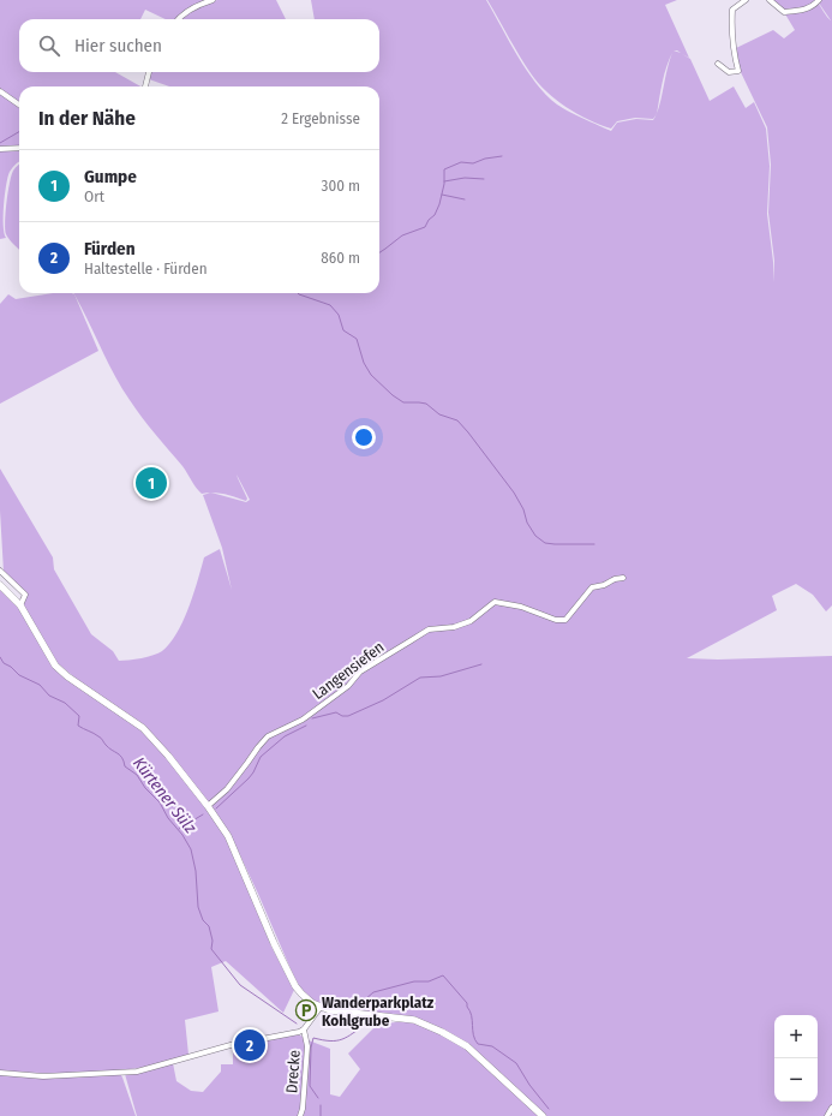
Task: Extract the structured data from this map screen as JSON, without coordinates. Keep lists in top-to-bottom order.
{
  "streets": {
    "street": ["Langensiefen", "Drecke"]
  },
  "water": ["Kürtener Sülz"],
  "places": {
    "parking": ["Wanderparkplatz Kohlgrube"]
  },
  "page": {
    "search": "Hier suchen",
    "heading": ["In der Nähe", "2 Ergebnisse"],
    "list": [
      {
        "mark": "1",
        "name": "Gumpe",
        "note": "Ort",
        "value": "300 m"
      },
      {
        "mark": "2",
        "name": "Fürden",
        "note": "Haltestelle · Fürden",
        "value": "860 m"
      }
    ],
    "pins": ["1", "2"],
    "map_buttons": ["+", "−"]
  }
}
